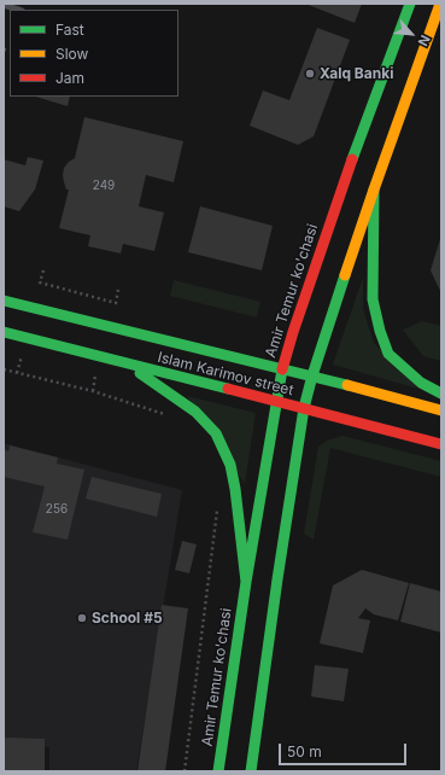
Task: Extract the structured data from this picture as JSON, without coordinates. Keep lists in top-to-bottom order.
{
  "streets": {
    "main road": ["Amir Temur ko'chasi", "Islam Karimov street"]
  },
  "crossings": [
    ["Amir Temur ko'chasi", "Islam Karimov street"]
  ],
  "places": ["Xalq Banki", "School #5"],
  "house_numbers": ["249", "256"],
  "legend": ["Fast", "Slow", "Jam"],
  "scale_bar": "50 m",
  "north": "bottom right"
}
